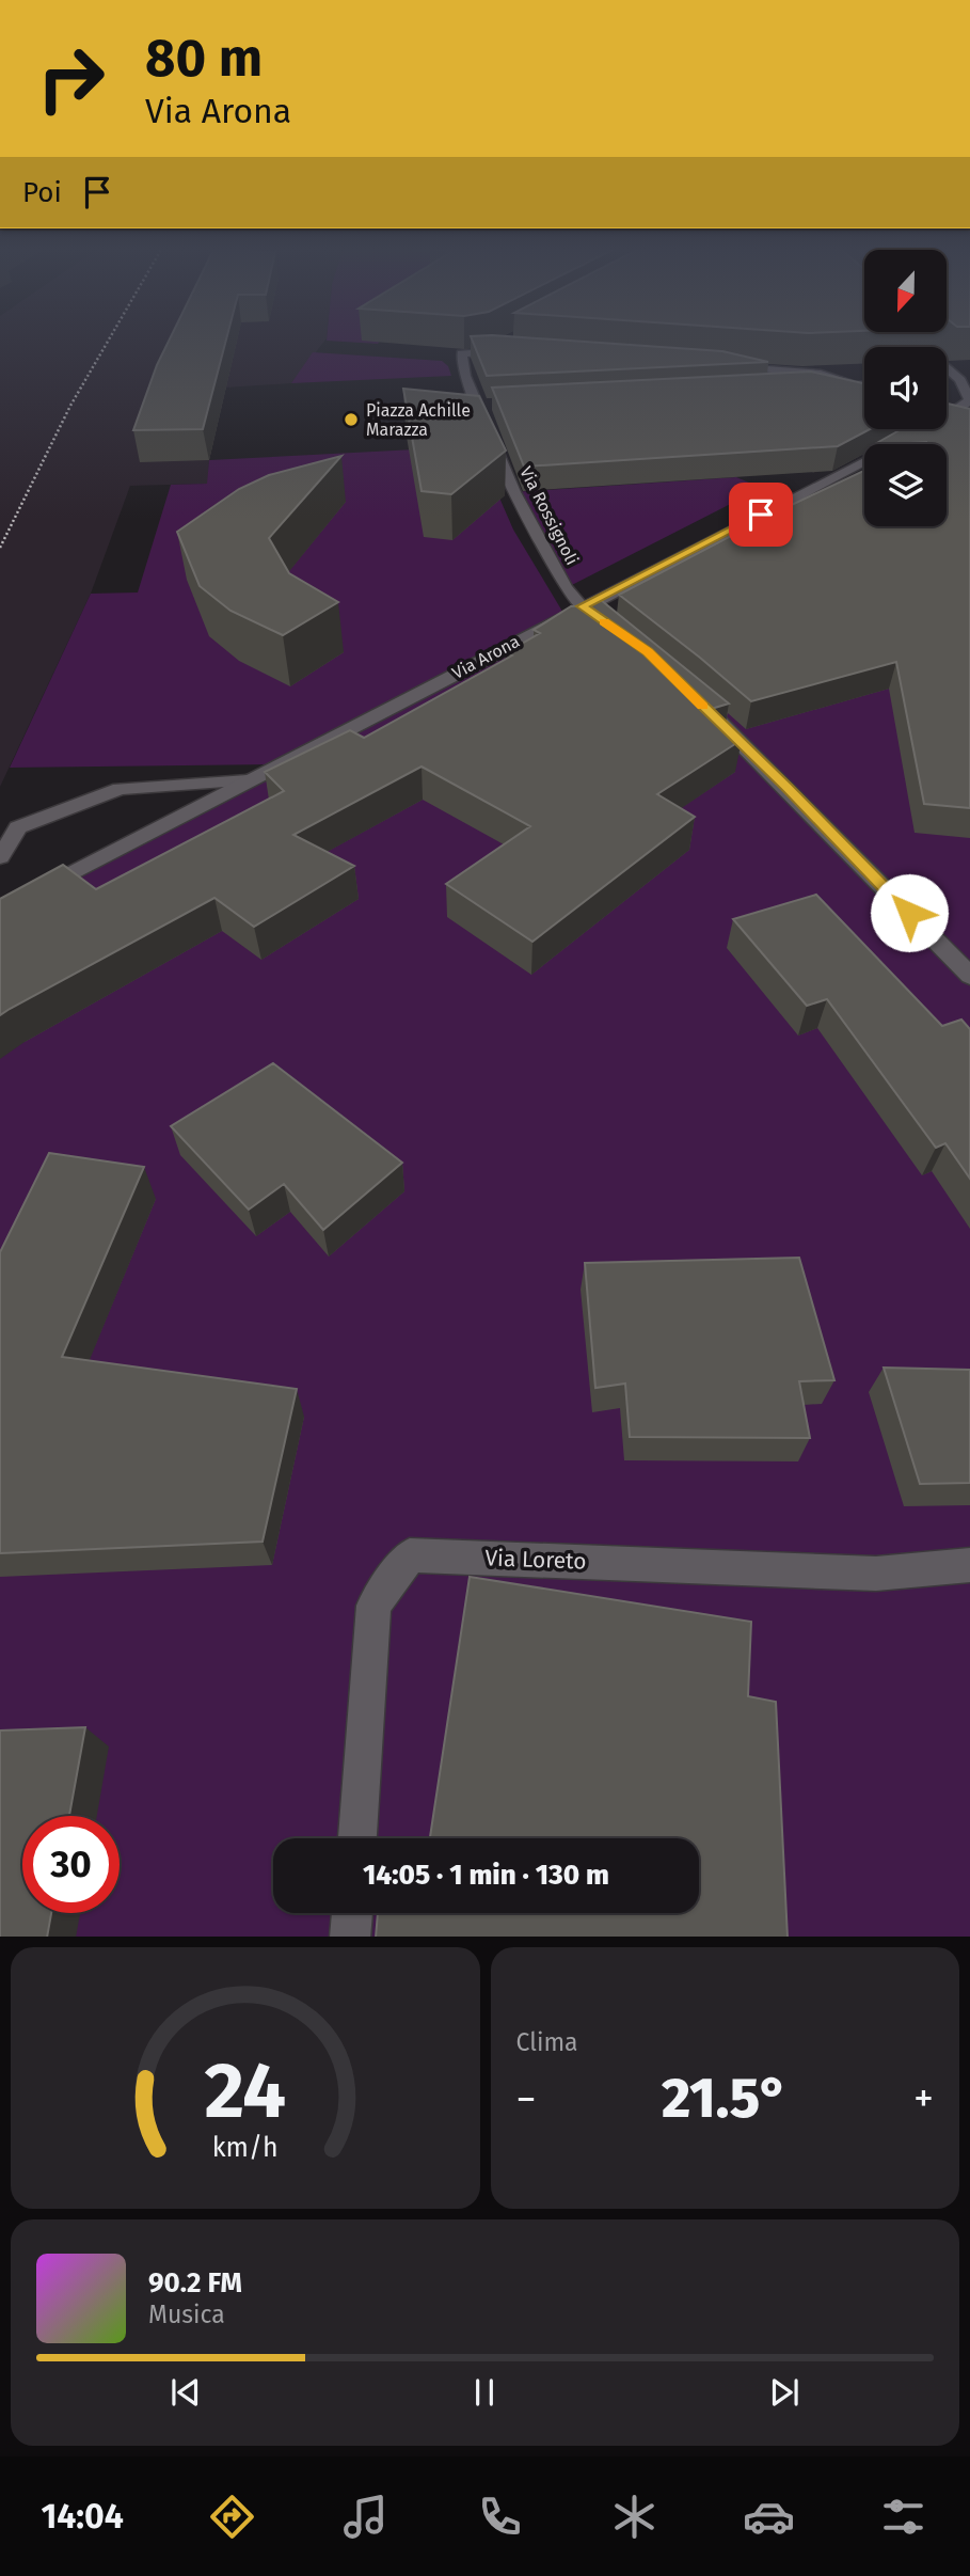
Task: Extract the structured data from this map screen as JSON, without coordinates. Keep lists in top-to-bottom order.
{
  "streets": {
    "street": ["Via Rossignoli", "Via Arona", "Via Loreto"]
  },
  "crossings": [
    ["Via Rossignoli", "Via Arona"]
  ],
  "places": ["Piazza Achille Marazza"],
  "north": "bottom",
  "page": {
    "turn": ["80 m", "Via Arona"],
    "then": "Poi",
    "limit": "30",
    "trip": "14:05 · 1 min · 130 m",
    "tile": "Clima",
    "heat": ["−", "21.5°", "+"],
    "song": ["90.2 FM", "Musica"],
    "tabs": "14:04",
    "gauge": ["24", "km/h"]
  }
}
